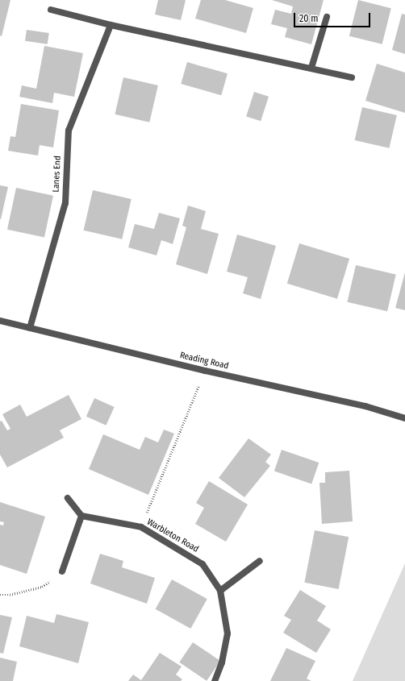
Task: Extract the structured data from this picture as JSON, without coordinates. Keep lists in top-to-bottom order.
{
  "streets": {
    "street": ["Lanes End", "Reading Road", "Warbleton Road"]
  },
  "crossings": [
    ["Lanes End", "Reading Road"]
  ],
  "scale_bar": "20 m"
}
